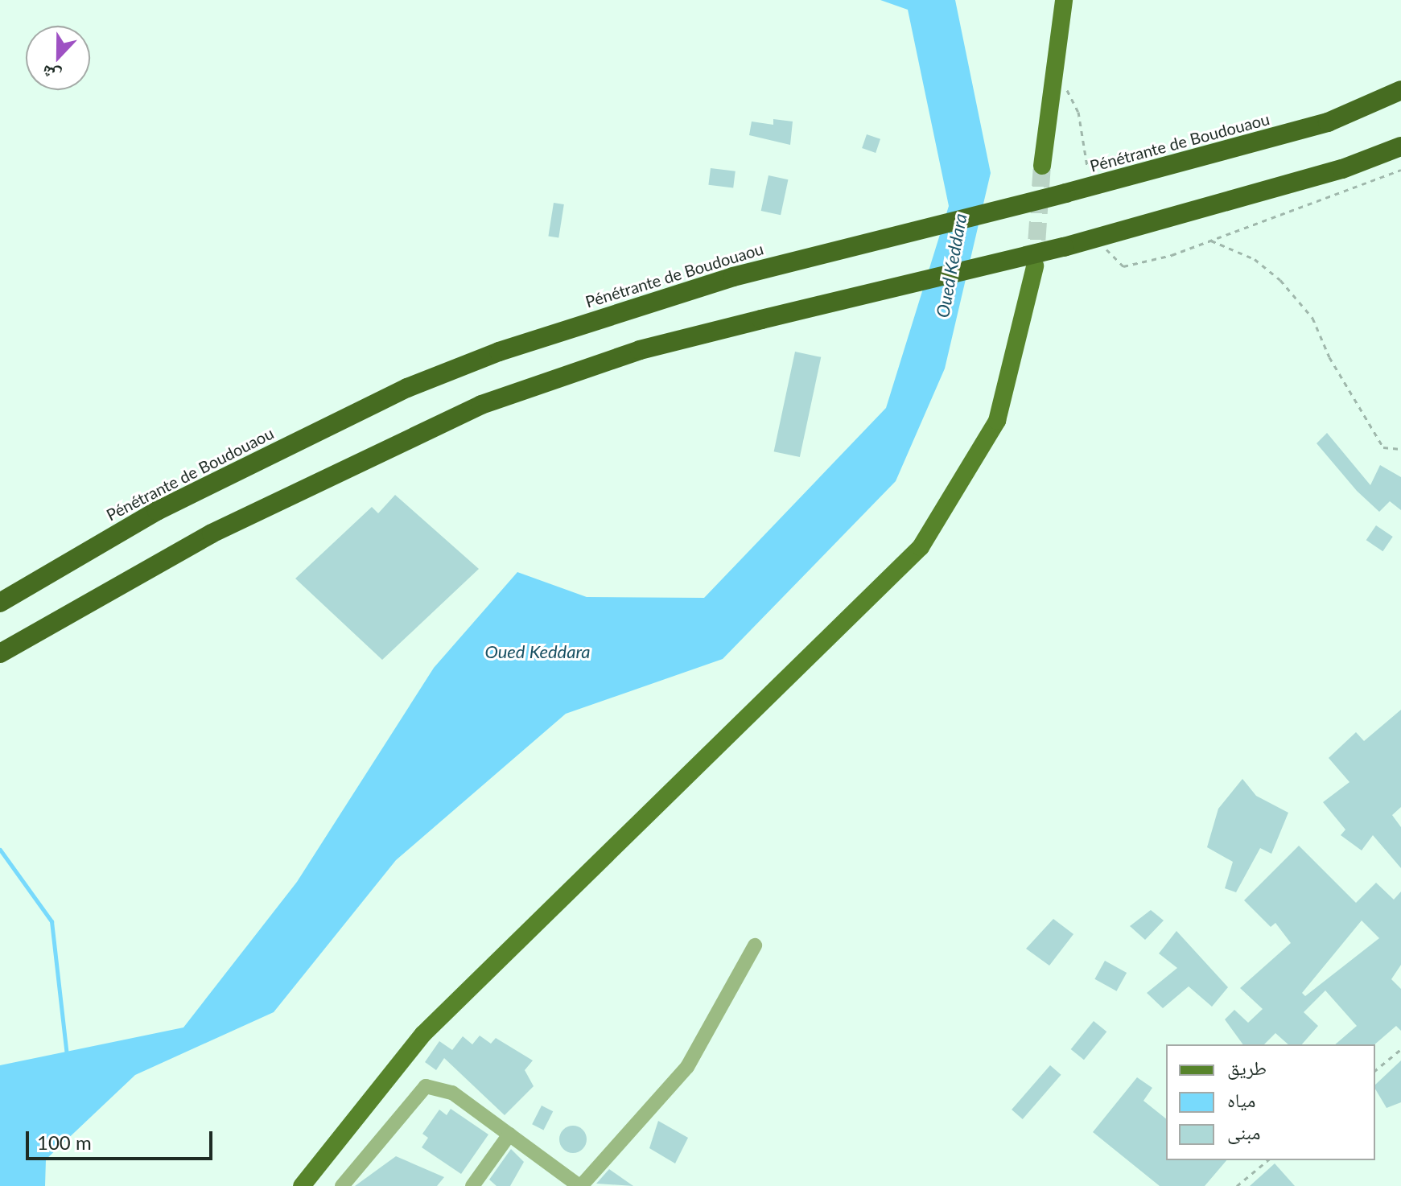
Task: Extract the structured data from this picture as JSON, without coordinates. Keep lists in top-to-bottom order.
{
  "streets": {
    "highway": ["Pénétrante de Boudouaou"]
  },
  "water": ["Oued Keddara"],
  "legend": ["طريق", "مياه", "مبنى"],
  "scale_bar": "100 m",
  "north": "bottom"
}
